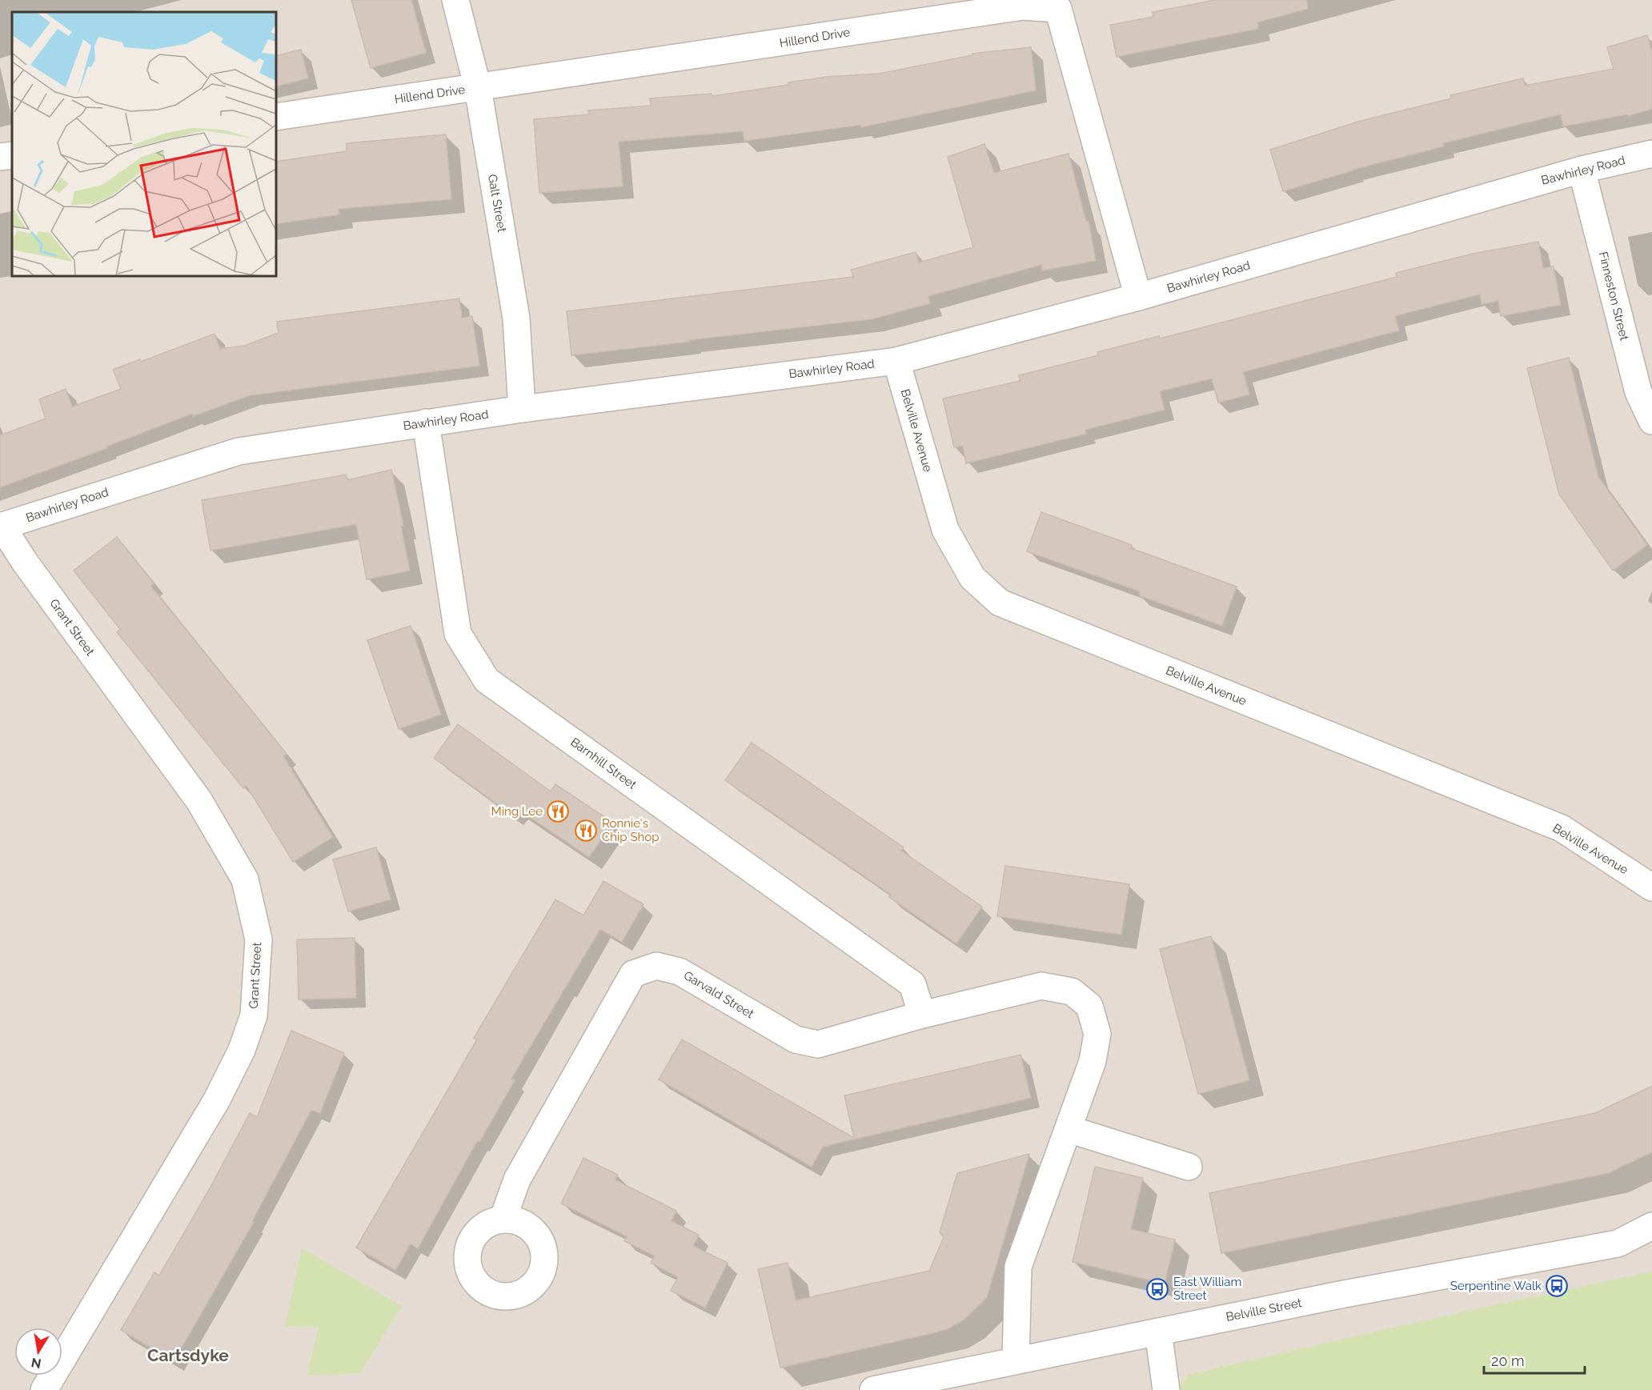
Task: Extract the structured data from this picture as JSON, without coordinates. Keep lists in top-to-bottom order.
{
  "streets": {
    "street": [
      "Hillend Drive",
      "Bawhirley Road",
      "Galt Street",
      "Finneston Street",
      "Belville Avenue",
      "Grant Street",
      "Barnhill Street",
      "Garvald Street",
      "Belville Street"
    ]
  },
  "crossings": [
    ["Hillend Drive", "Bawhirley Road"],
    ["Hillend Drive", "Galt Street"],
    ["Bawhirley Road", "Galt Street"],
    ["Bawhirley Road", "Finneston Street"],
    ["Bawhirley Road", "Belville Avenue"],
    ["Bawhirley Road", "Grant Street"],
    ["Bawhirley Road", "Barnhill Street"],
    ["Barnhill Street", "Garvald Street"]
  ],
  "districts": ["Cartsdyke"],
  "places": {
    "restaurant": ["Ming Lee", "Ronnie's Chip Shop"],
    "bus stop": ["Serpentine Walk", "East William Street"]
  },
  "scale_bar": "20 m",
  "north": "bottom"
}
